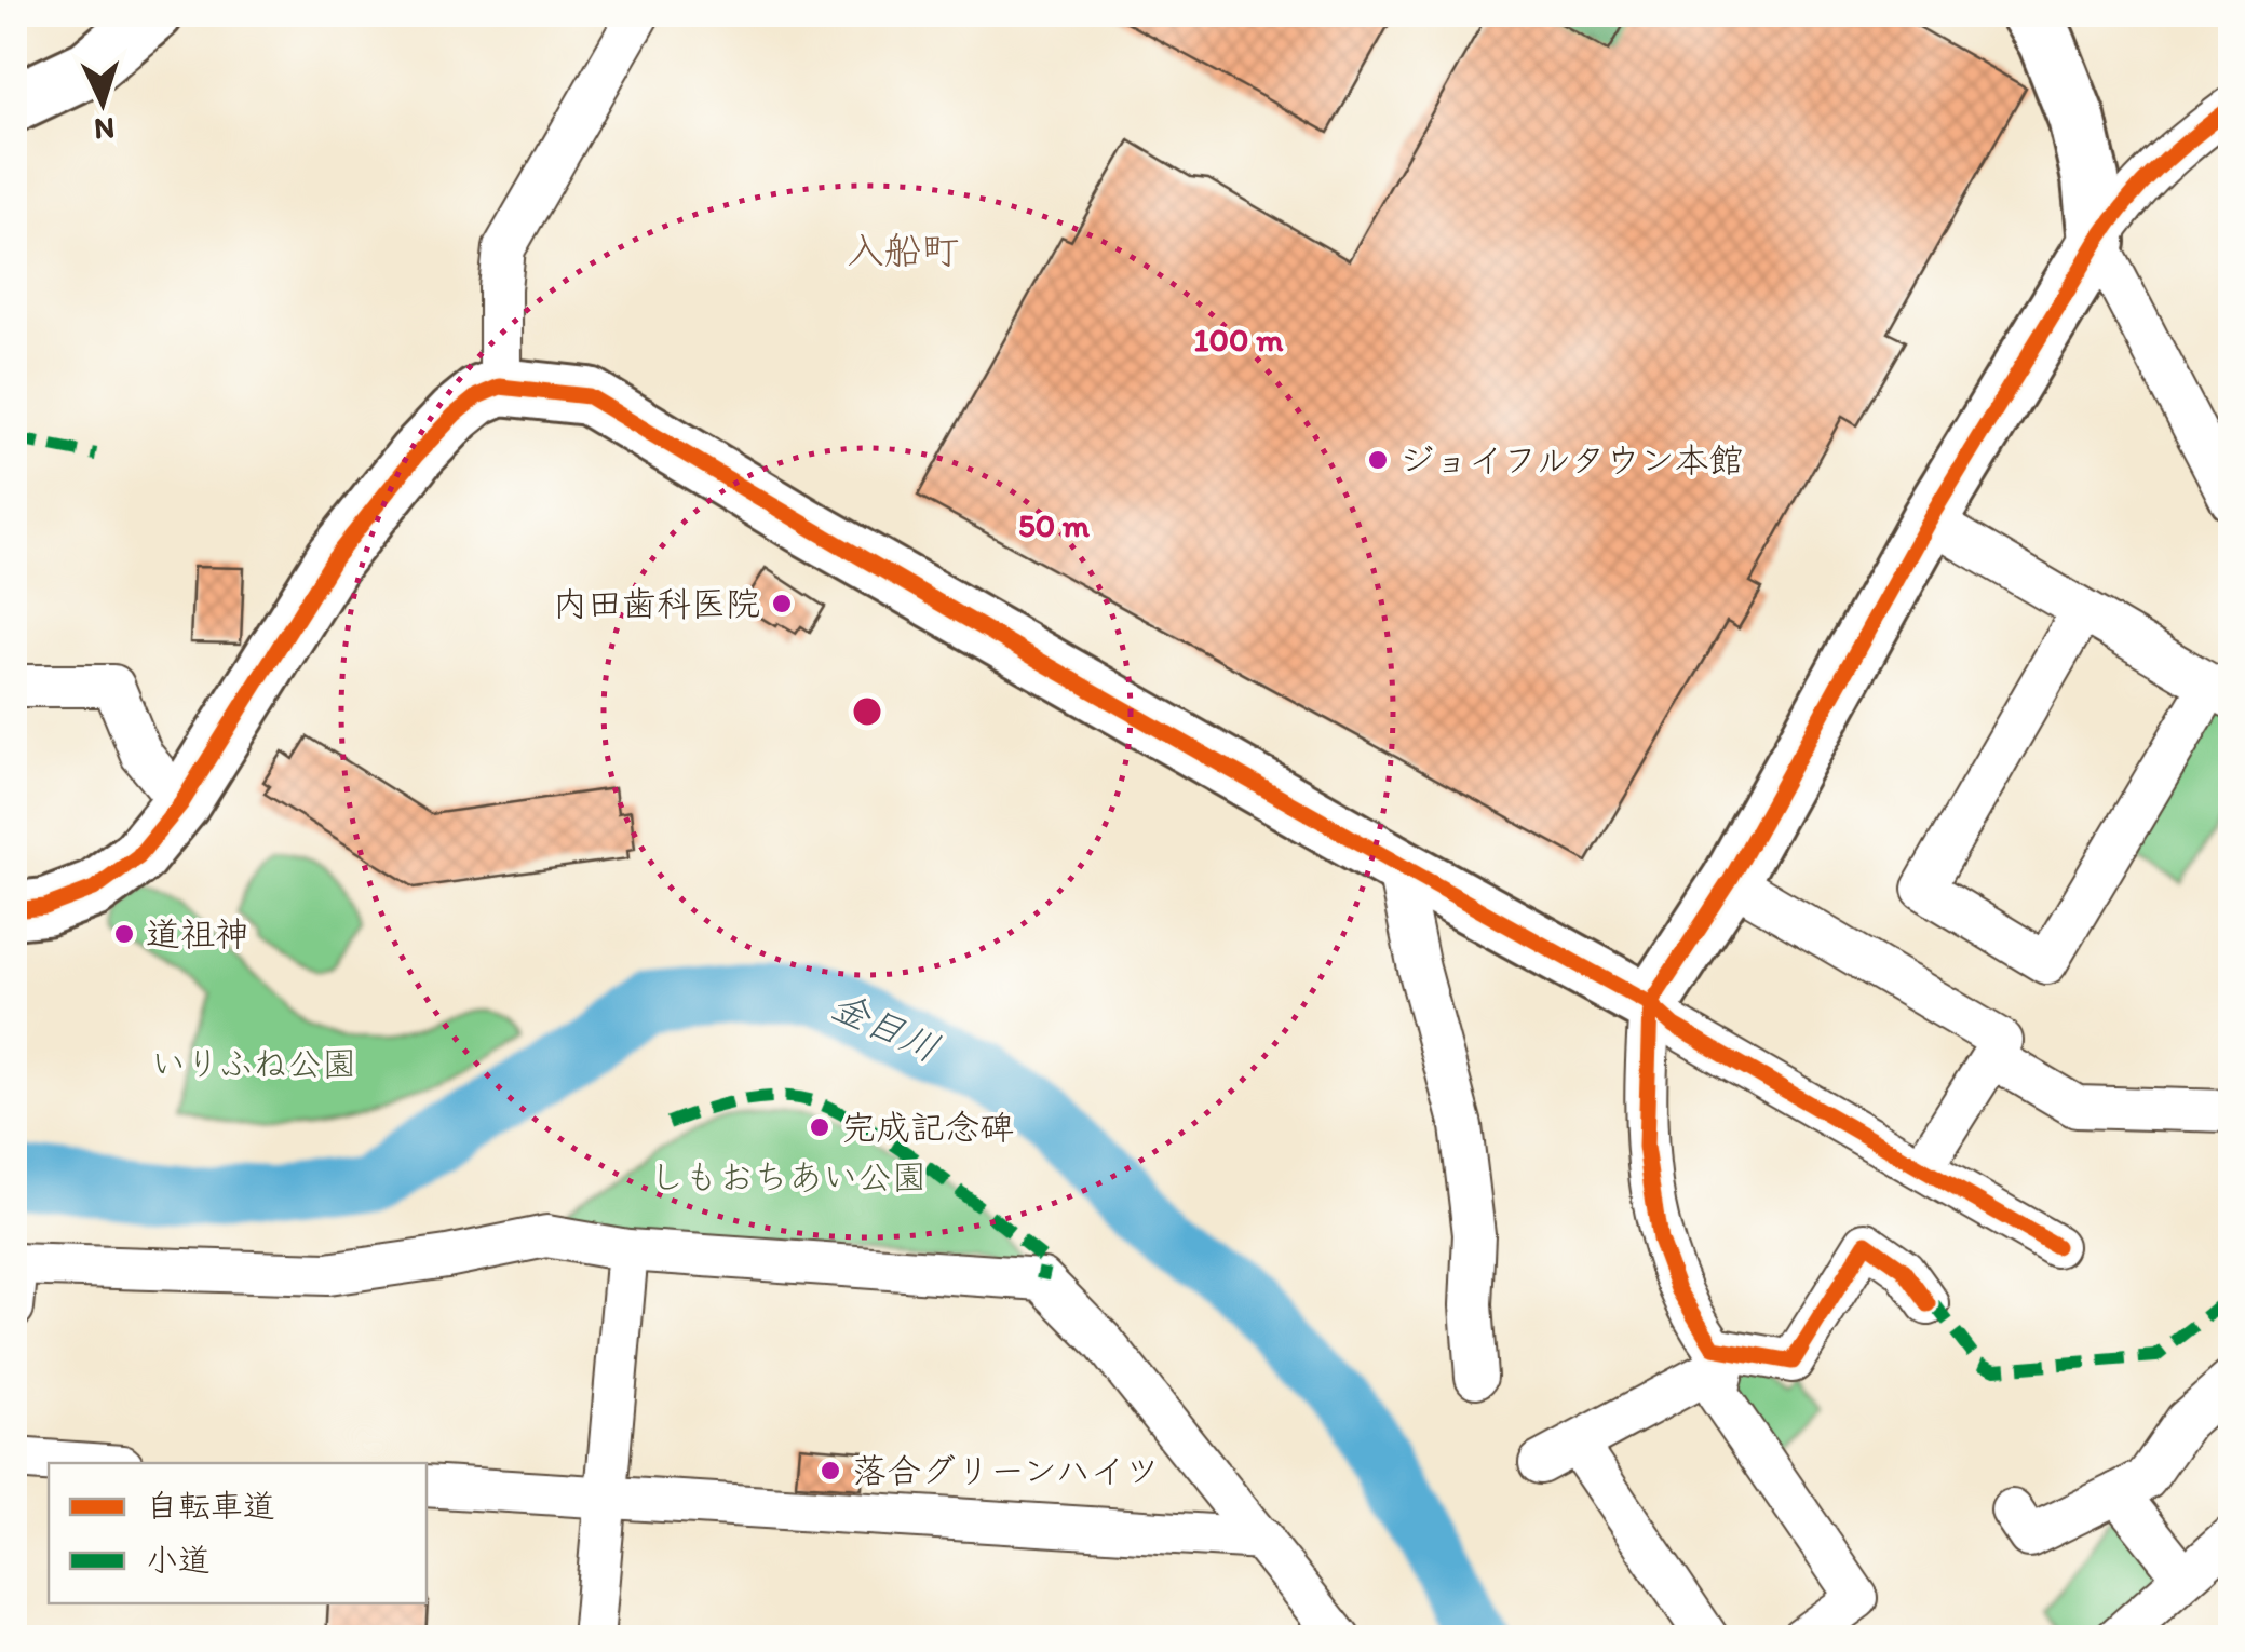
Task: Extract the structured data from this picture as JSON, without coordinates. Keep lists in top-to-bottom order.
{
  "districts": ["入船町"],
  "water": ["金目川"],
  "parks": ["いりふね公園", "しもおちあい公園"],
  "places": [
    "ジョイフルタウン本館",
    "内田歯科医院",
    "道祖神",
    "完成記念碑",
    "落合グリーンハイツ"
  ],
  "legend": ["自転車道", "小道"],
  "north": "bottom",
  "rings": ["100 m", "50 m"]
}
